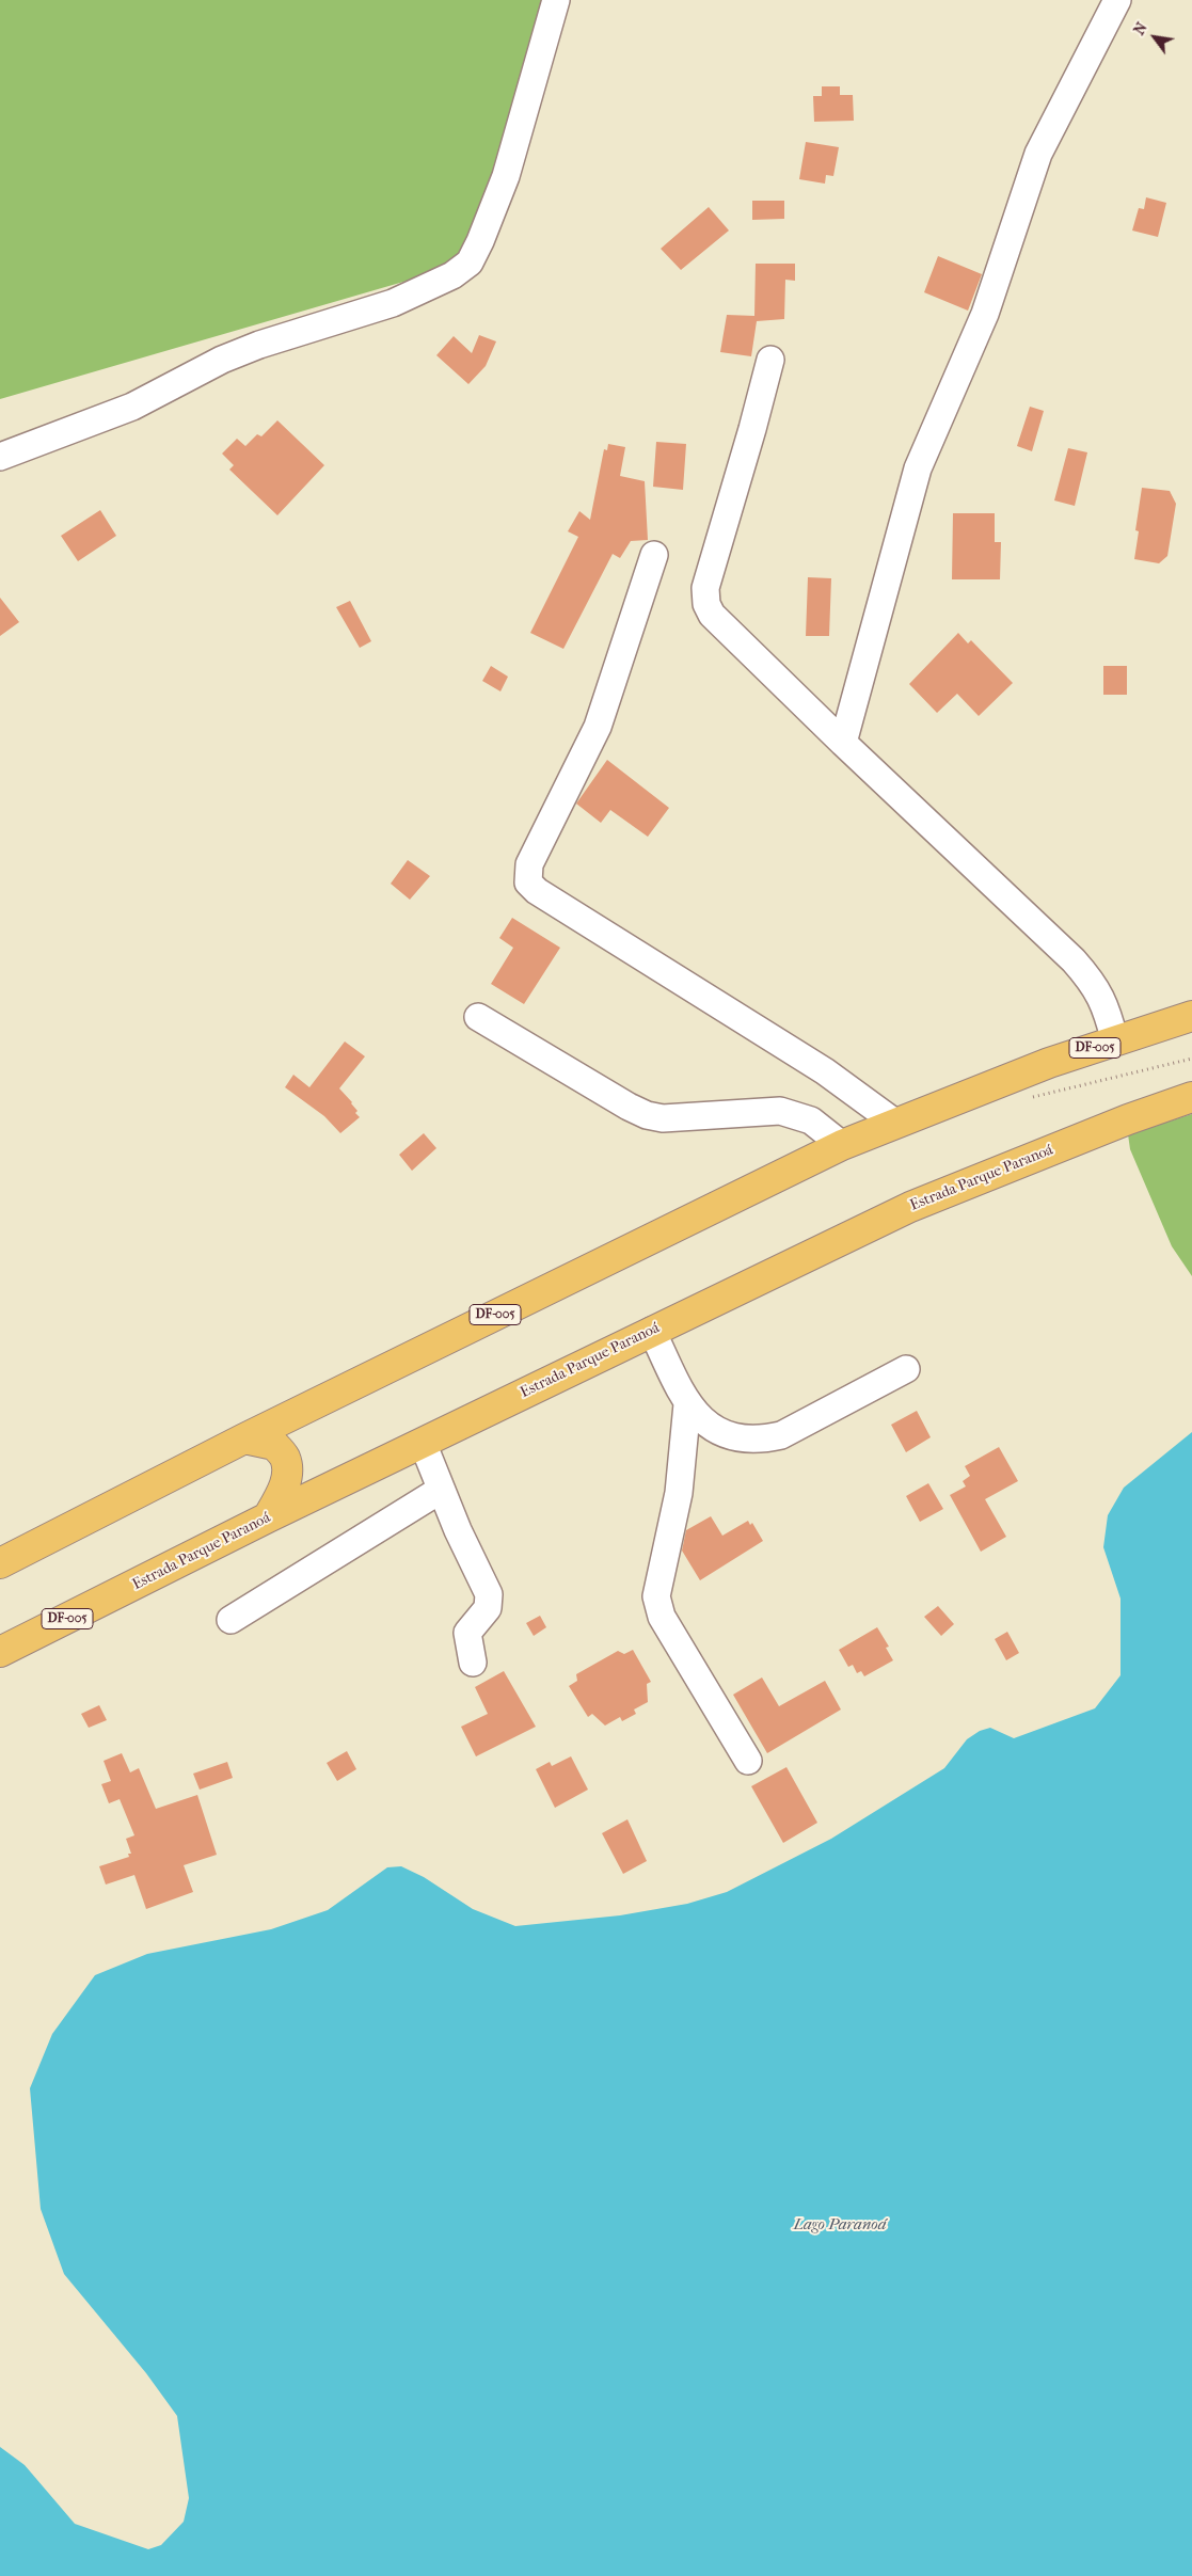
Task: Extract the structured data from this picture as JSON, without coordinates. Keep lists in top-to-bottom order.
{
  "streets": {
    "main road": ["DF-005", "Estrada Parque Paranoá"]
  },
  "water": ["Lago Paranoá"],
  "north": "top left"
}
